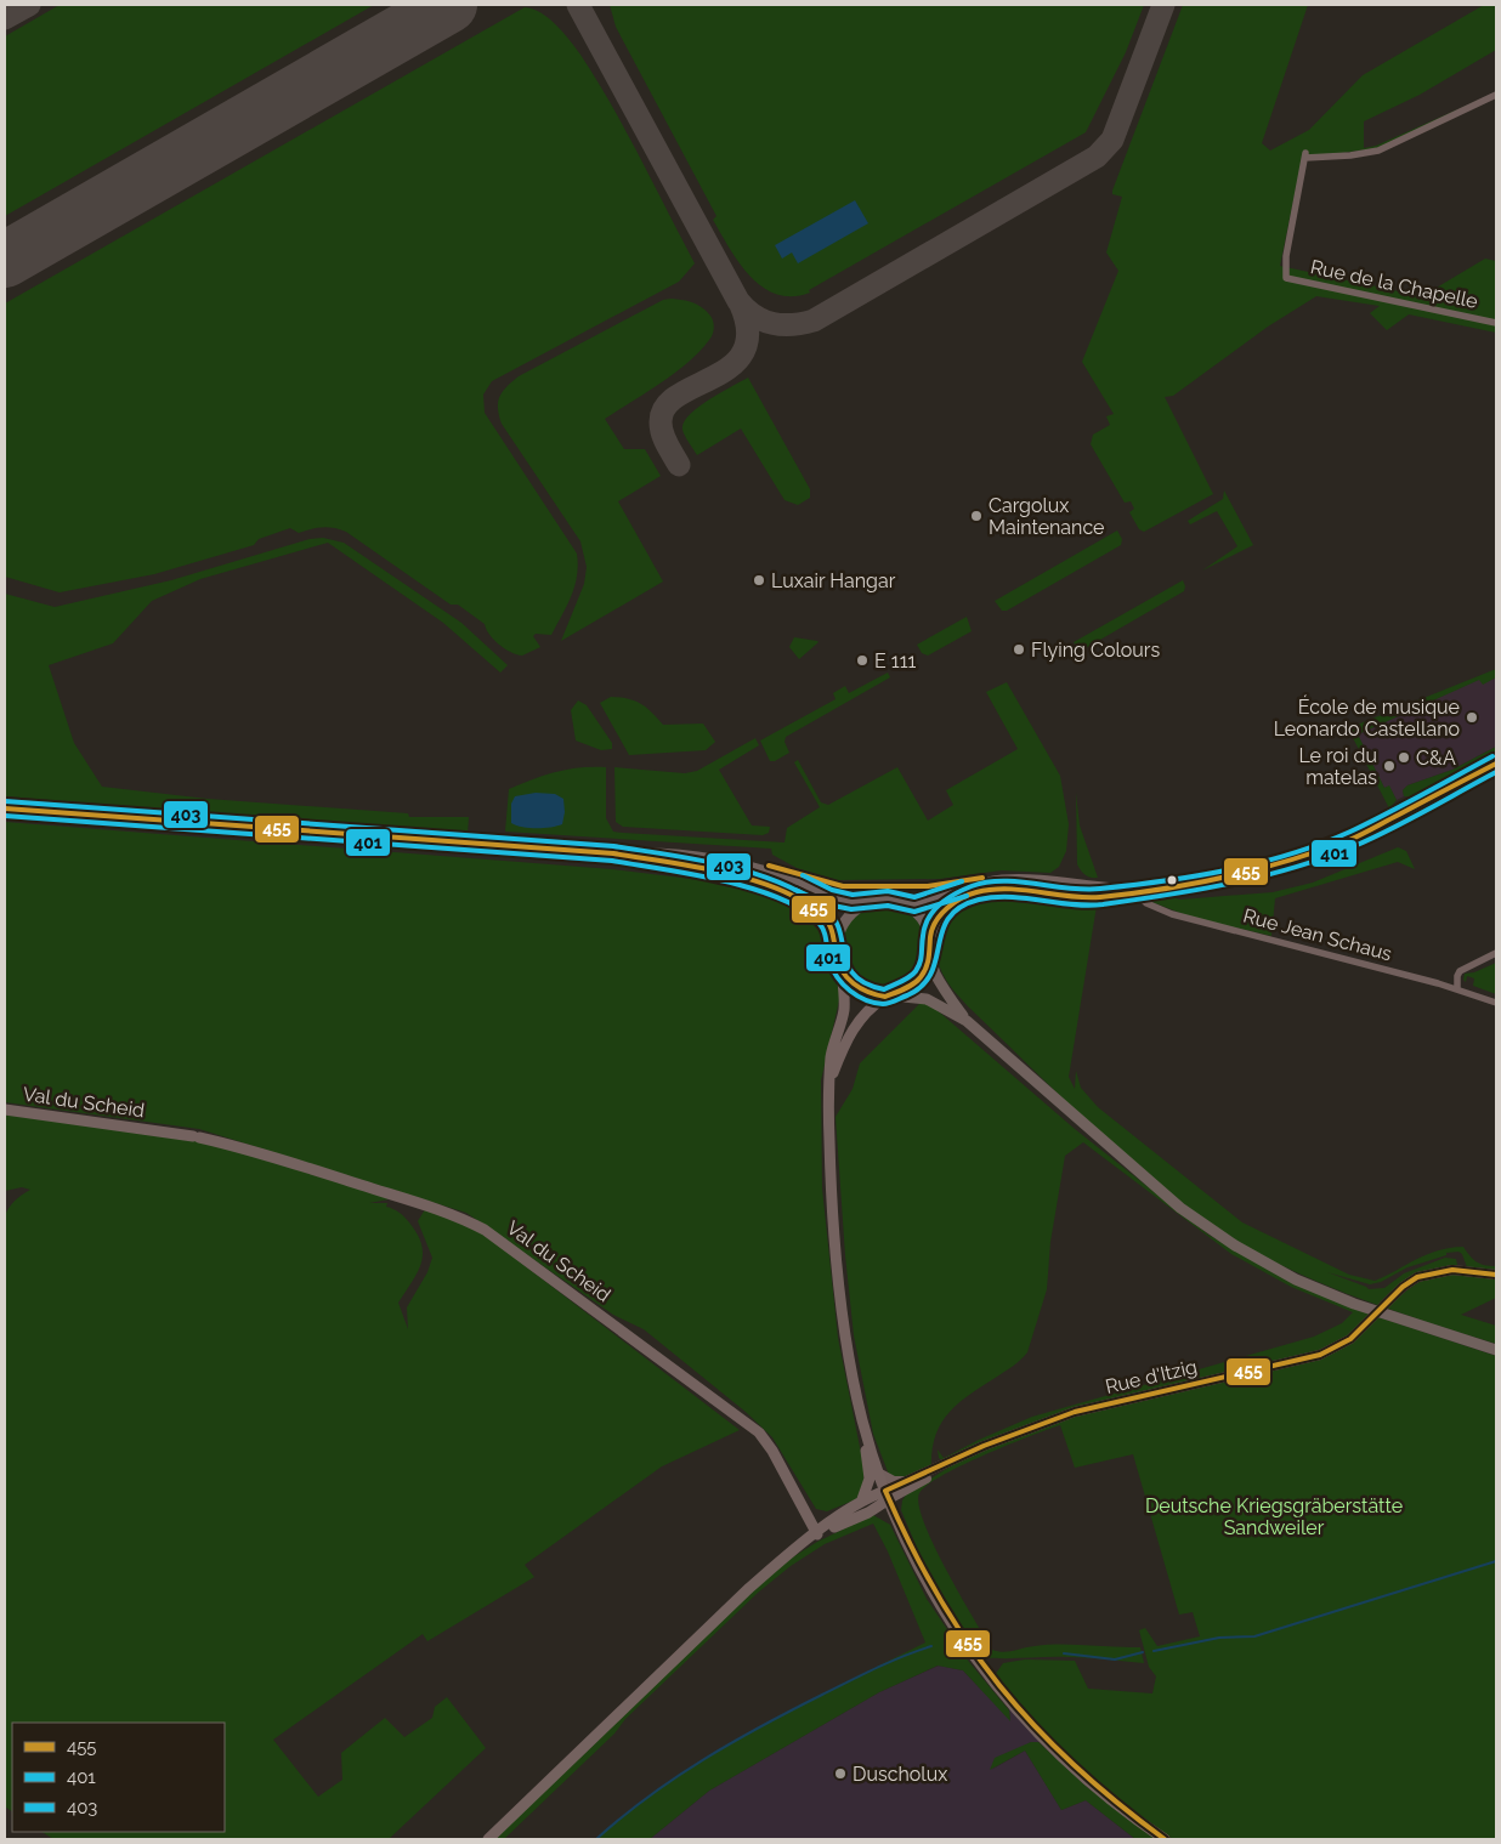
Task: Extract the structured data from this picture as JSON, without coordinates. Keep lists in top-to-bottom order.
{
  "streets": {
    "main road": ["Val du Scheid"],
    "street": ["Rue de la Chapelle", "Rue Jean Schaus", "Rue d'Itzig"]
  },
  "parks": ["Deutsche Kriegsgräberstätte Sandweiler"],
  "places": [
    "Cargolux Maintenance",
    "Luxair Hangar",
    "Flying Colours",
    "E 111",
    "École de musique Leonardo Castellano",
    "C&A",
    "Le roi du matelas",
    "Duscholux"
  ],
  "lines": ["transit line 403", "transit line 455", "transit line 401"],
  "legend": ["455", "401", "403"]
}
